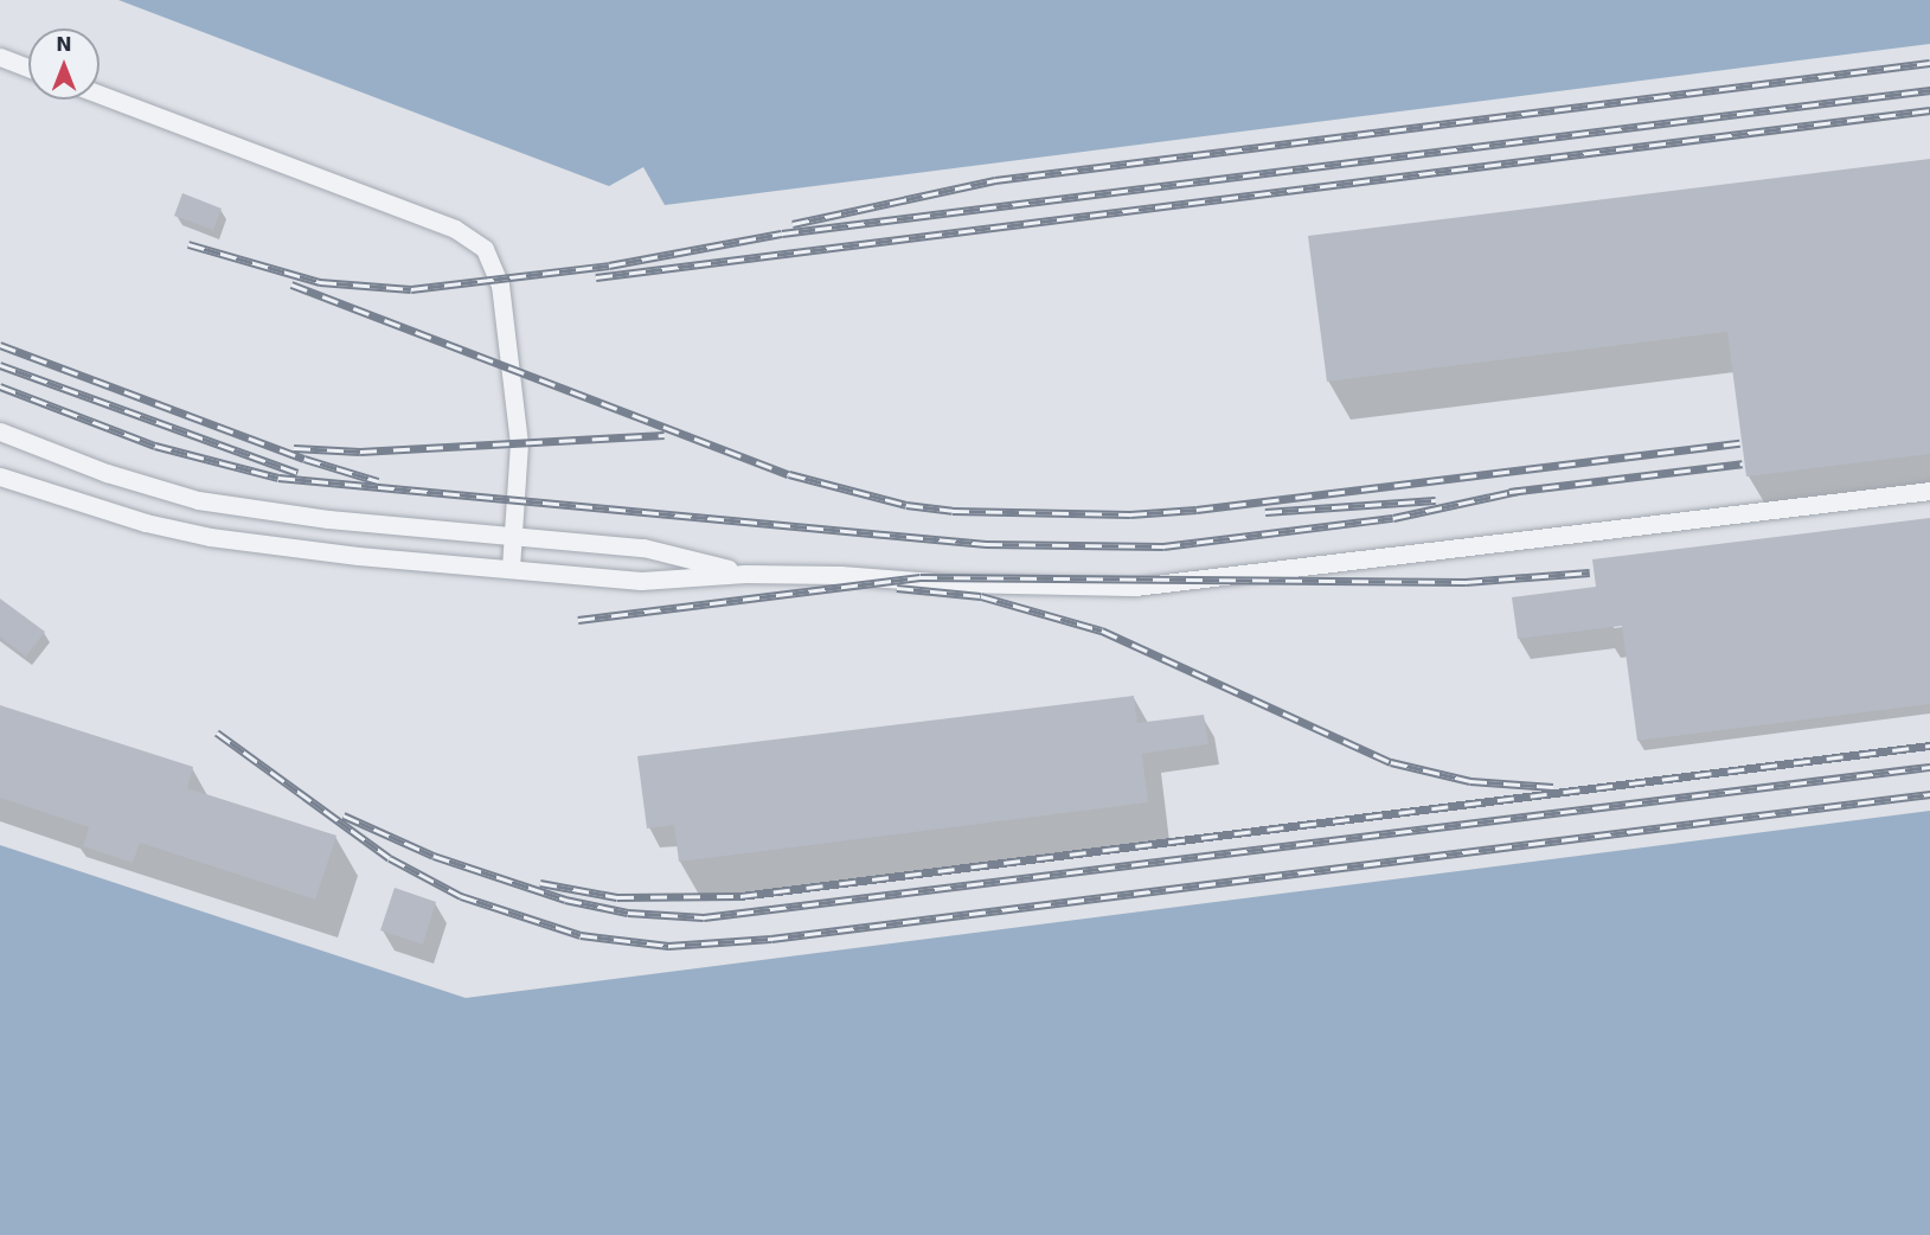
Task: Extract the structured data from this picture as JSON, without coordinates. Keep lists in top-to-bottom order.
{
  "north": "top"
}
